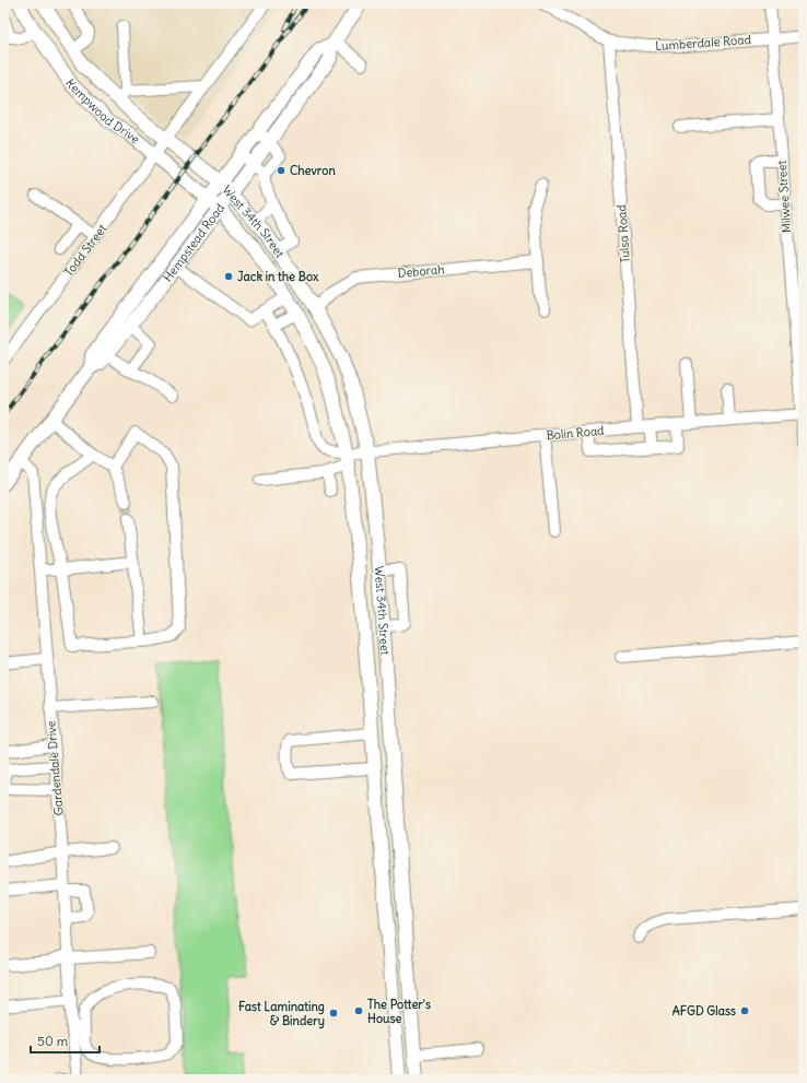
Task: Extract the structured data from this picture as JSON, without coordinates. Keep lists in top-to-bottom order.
{
  "streets": {
    "main road": ["Kempwood Drive", "West 34th Street", "Hempstead Road"],
    "street": [
      "Lumberdale Road",
      "Milwee Street",
      "Tulsa Road",
      "Todd Street",
      "Deborah",
      "Bolin Road",
      "Gardendale Drive"
    ]
  },
  "crossings": [
    ["Lumberdale Road", "Milwee Street"],
    ["Lumberdale Road", "Tulsa Road"],
    ["Kempwood Drive", "West 34th Street"],
    ["Kempwood Drive", "Hempstead Road"],
    ["Kempwood Drive", "Todd Street"],
    ["Milwee Street", "Bolin Road"],
    ["West 34th Street", "Hempstead Road"],
    ["West 34th Street", "Deborah"],
    ["West 34th Street", "Bolin Road"],
    ["Tulsa Road", "Bolin Road"],
    ["Hempstead Road", "Gardendale Drive"]
  ],
  "places": [
    "Chevron",
    "Jack in the Box",
    "The Potter's House",
    "AFGD Glass",
    "Fast Laminating & Bindery"
  ],
  "scale_bar": "50 m"
}
